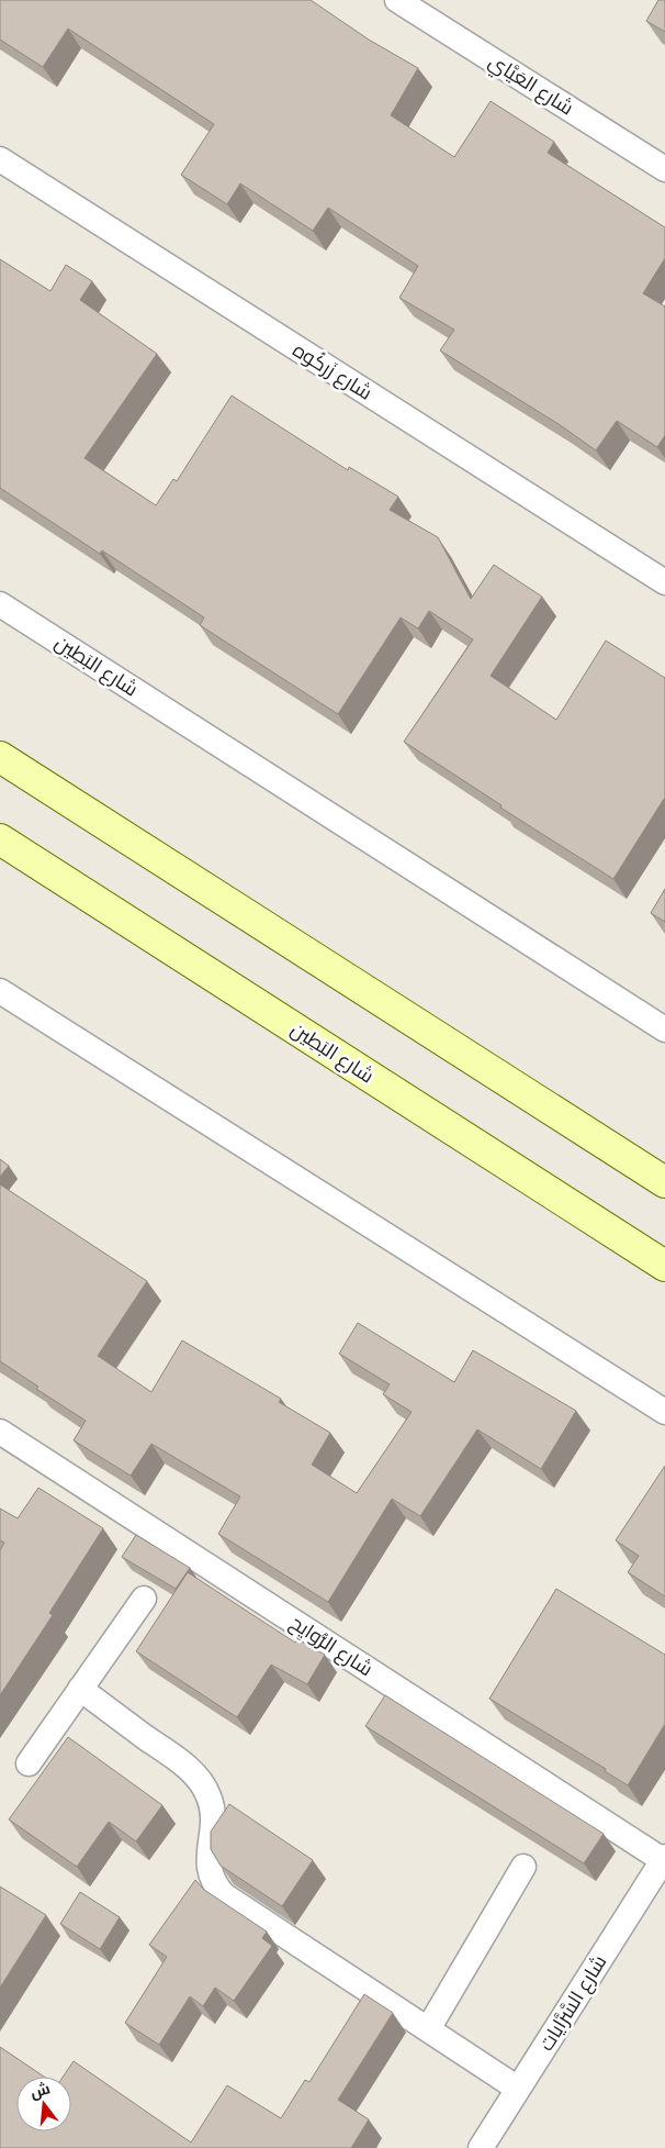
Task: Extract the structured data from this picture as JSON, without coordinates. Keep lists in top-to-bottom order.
{
  "streets": {
    "main road": ["شارع البَطِين"],
    "street": [
      "شارع العَيَّاي",
      "شارع زَركُوه",
      "شارع الرُّوايِح",
      "شارع السَّرَّايات"
    ]
  },
  "crossings": [
    ["شارع الرُّوايِح", "شارع السَّرَّايات"]
  ],
  "north": "top"
}
